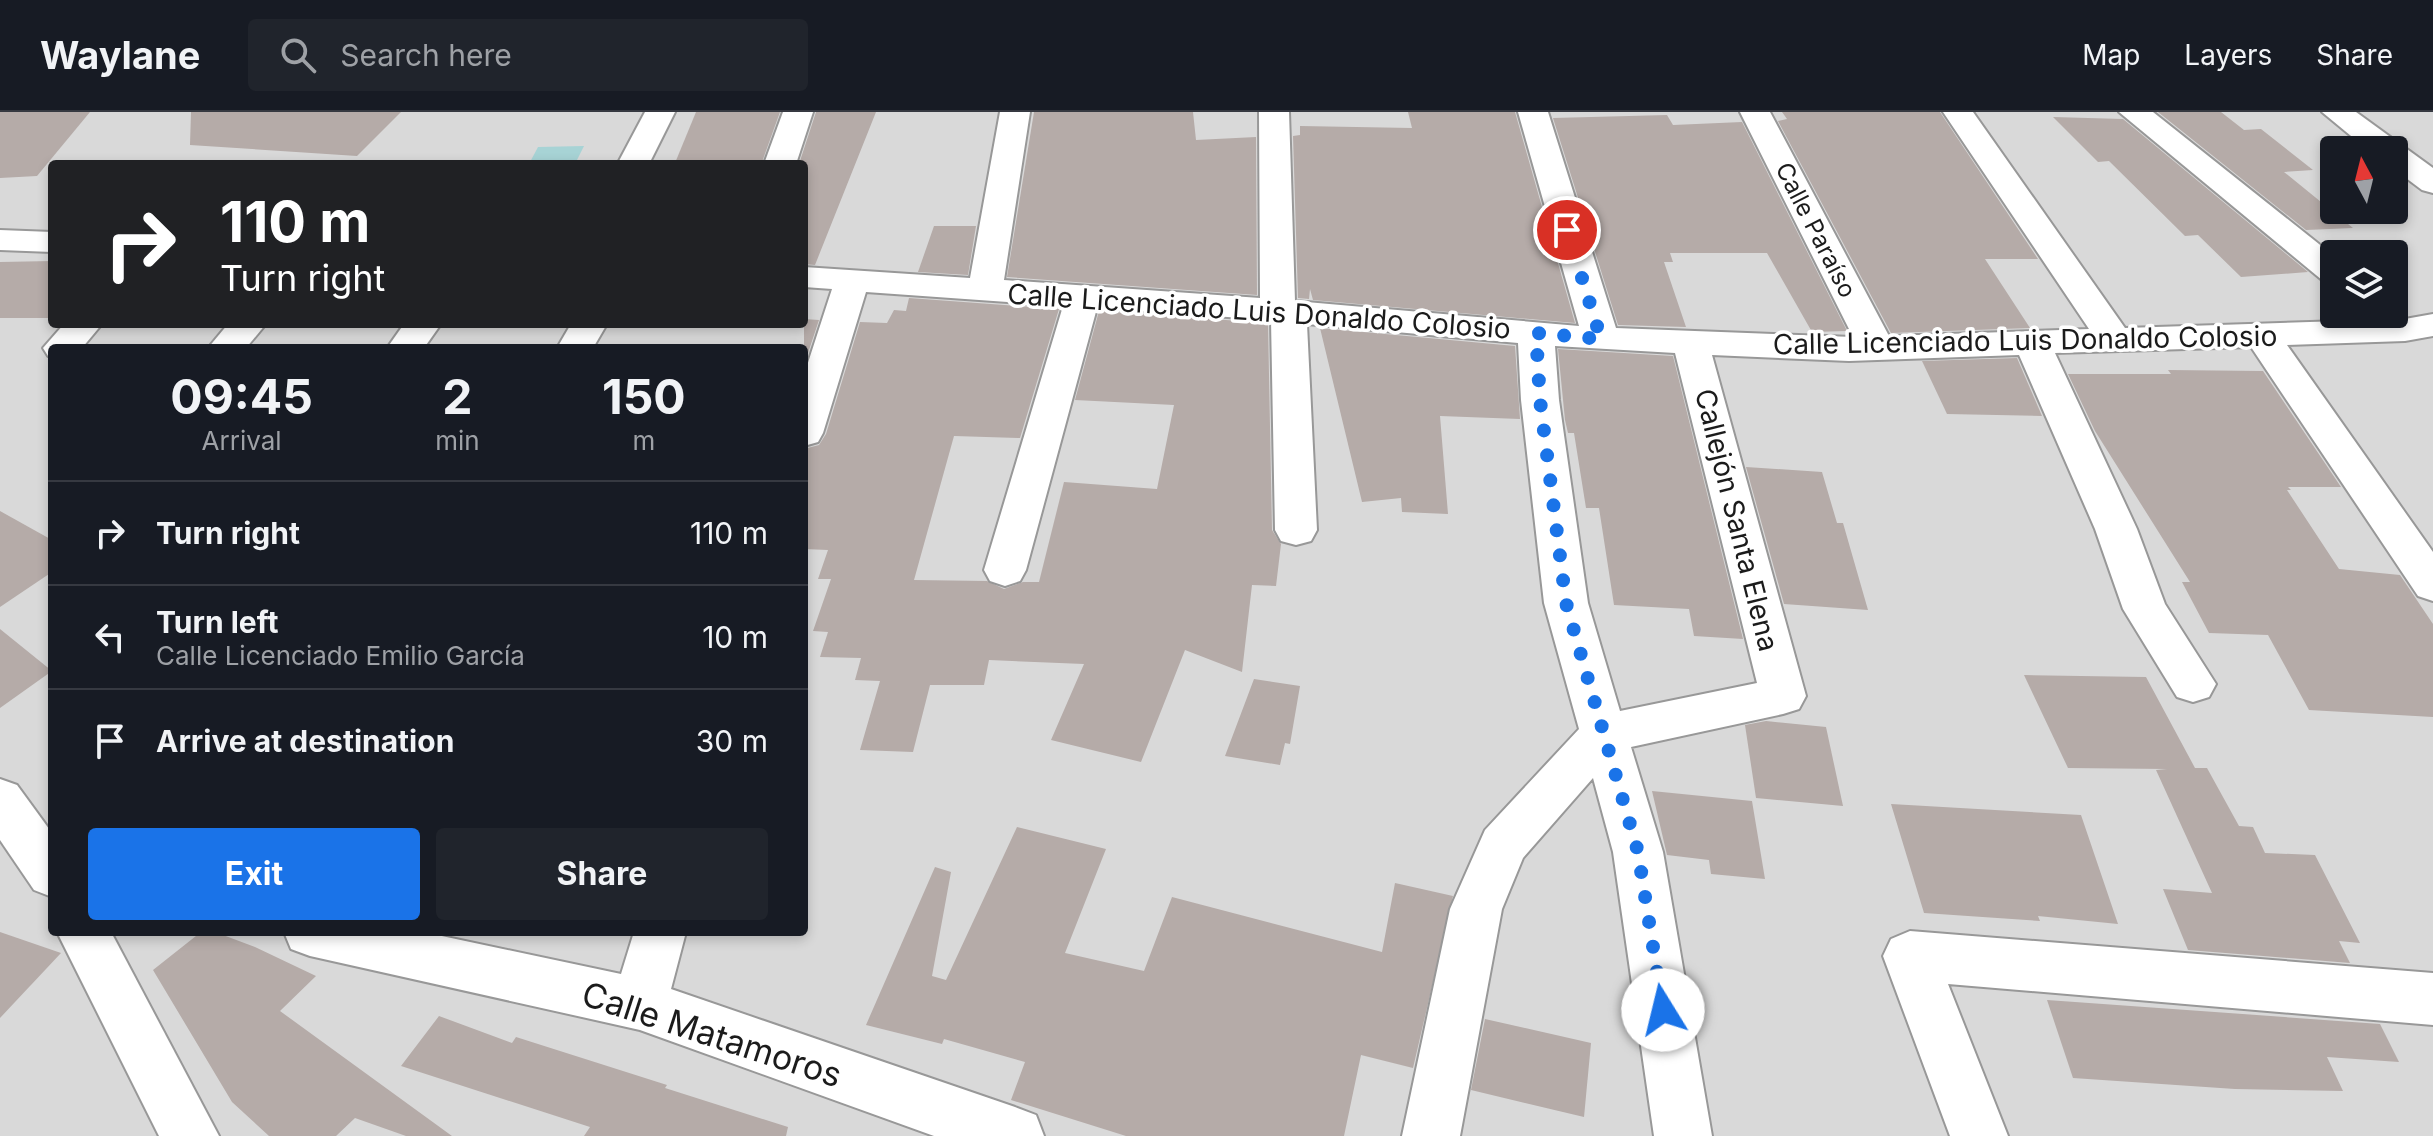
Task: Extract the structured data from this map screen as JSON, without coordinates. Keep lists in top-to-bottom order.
{
  "streets": {
    "street": [
      "Calle Paraíso",
      "Calle Licenciado Luis Donaldo Colosio",
      "Callejón Santa Elena",
      "Calle Matamoros"
    ]
  },
  "crossings": [
    ["Calle Paraíso", "Calle Licenciado Luis Donaldo Colosio"],
    ["Calle Licenciado Luis Donaldo Colosio", "Callejón Santa Elena"]
  ],
  "north": "top",
  "page": {
    "header": "Waylane",
    "search": "Search here",
    "nav": ["Map", "Layers", "Share"],
    "turn": ["110 m", "Turn right"],
    "eta": [
      "09:45",
      "Arrival",
      "2",
      "min",
      "150",
      "m"
    ],
    "list": [
      {
        "name": "Turn right",
        "value": "110 m"
      },
      {
        "name": "Turn left",
        "note": "Calle Licenciado Emilio García",
        "value": "10 m"
      },
      {
        "name": "Arrive at destination",
        "value": "30 m"
      }
    ],
    "buttons": ["Exit", "Share"]
  }
}
